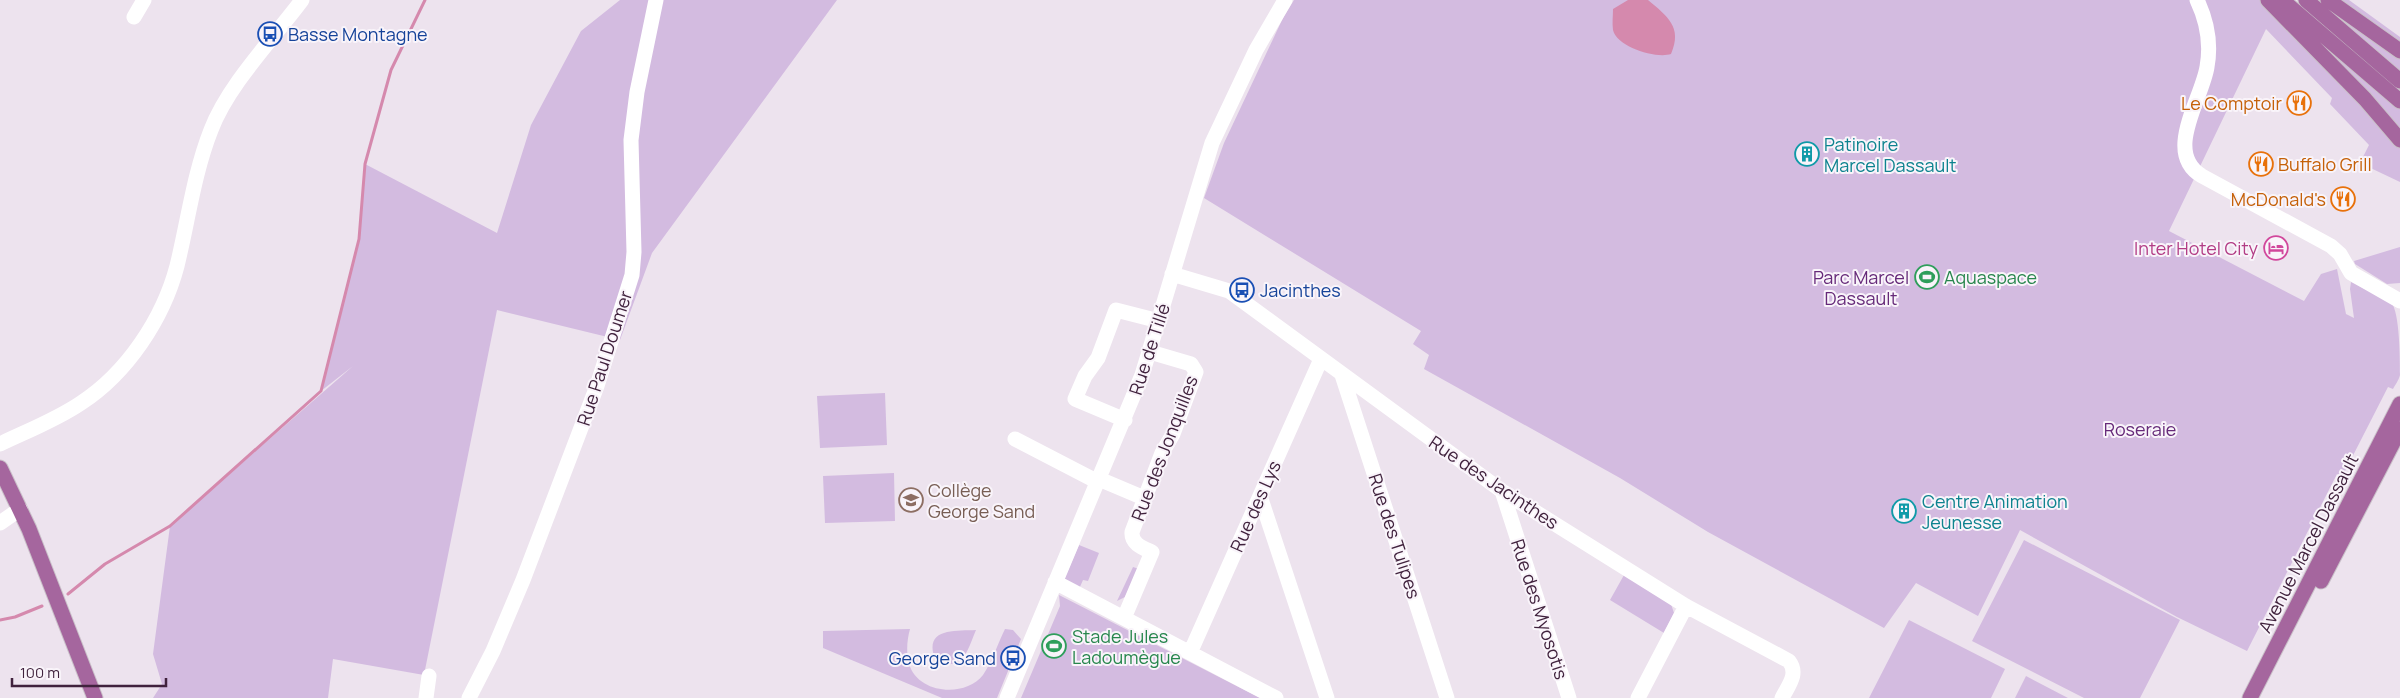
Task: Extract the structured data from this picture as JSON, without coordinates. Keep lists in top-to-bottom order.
{
  "streets": {
    "main road": ["Avenue Marcel Dassault"],
    "street": [
      "Rue de Tillé",
      "Rue Paul Doumer",
      "Rue des Jonquilles",
      "Rue des Jacinthes",
      "Rue des Lys",
      "Rue des Tulipes",
      "Rue des Myosotis"
    ]
  },
  "crossings": [
    ["Rue de Tillé", "Rue des Jonquilles"],
    ["Rue de Tillé", "Rue des Jacinthes"],
    ["Rue des Jacinthes", "Rue des Lys"],
    ["Rue des Jacinthes", "Rue des Tulipes"],
    ["Rue des Jacinthes", "Rue des Myosotis"]
  ],
  "parks": ["Parc Marcel Dassault", "Roseraie"],
  "places": {
    "bus stop": ["Basse Montagne", "Jacinthes", "George Sand"],
    "restaurant": ["Le Comptoir", "Buffalo Grill", "McDonald's"],
    "building": ["Patinoire Marcel Dassault", "Centre Animation Jeunesse"],
    "hotel": ["Inter Hotel City"],
    "sports": ["Aquaspace", "Stade Jules Ladoumègue"],
    "school or university": ["Collège George Sand"]
  },
  "scale_bar": "100 m"
}
